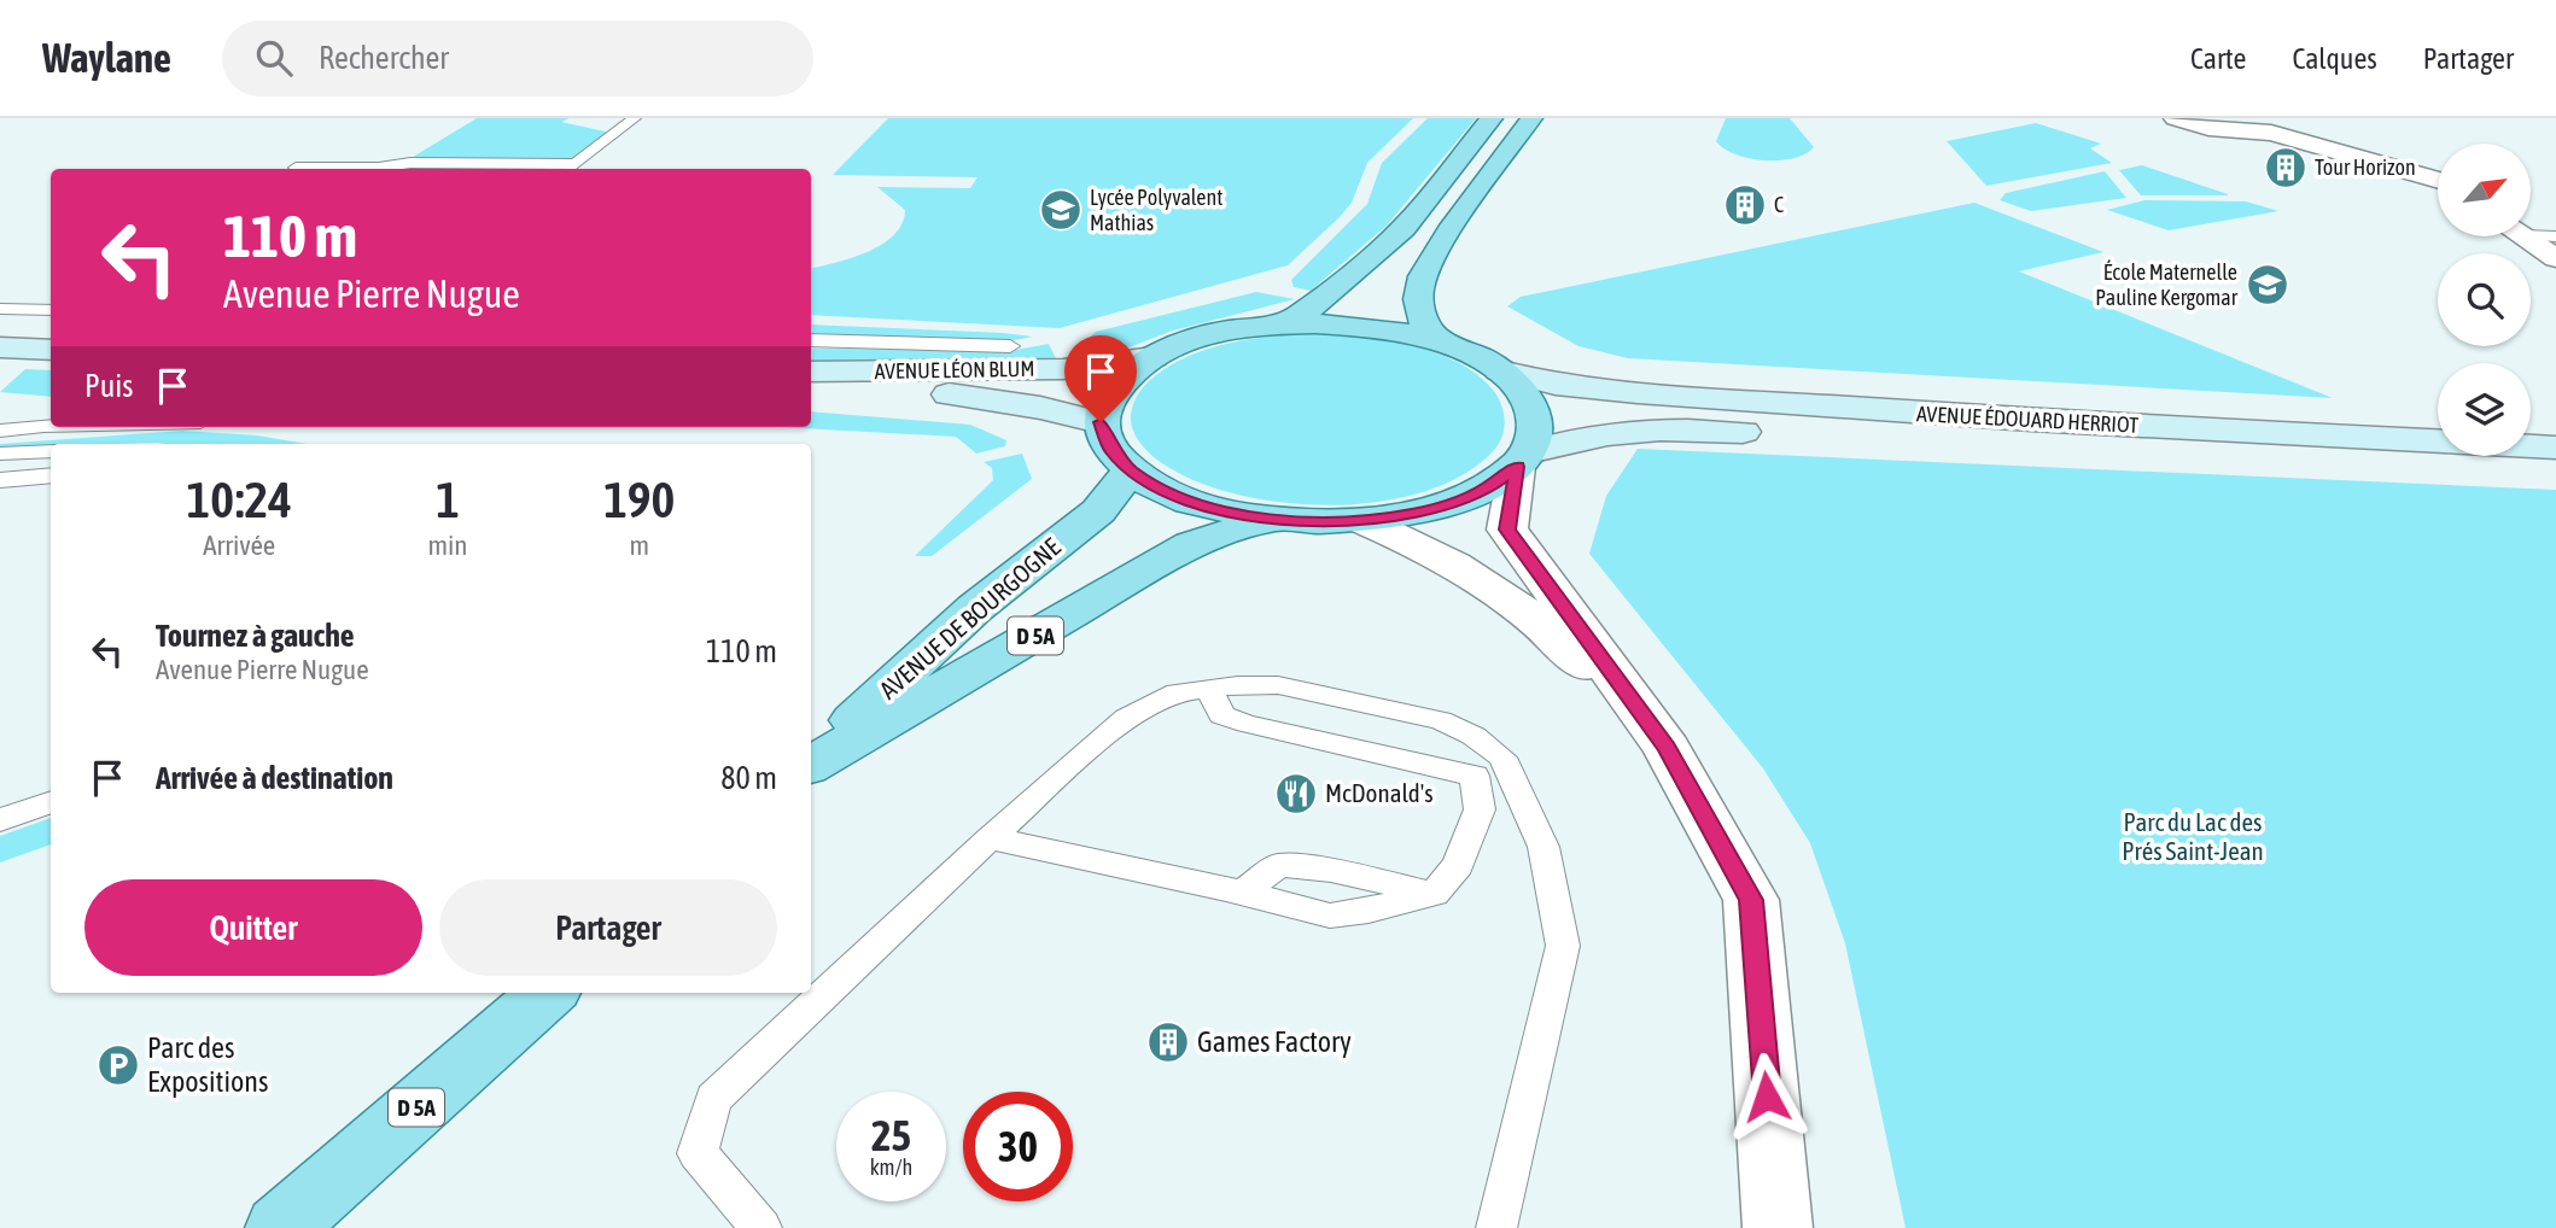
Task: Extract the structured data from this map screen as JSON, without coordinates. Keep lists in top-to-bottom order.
{
  "streets": {
    "main road": [
      "AVENUE LÉON BLUM",
      "AVENUE ÉDOUARD HERRIOT",
      "AVENUE DE BOURGOGNE",
      "D 5A"
    ]
  },
  "parks": ["Parc du Lac des Prés Saint-Jean"],
  "places": {
    "building": ["Tour Horizon", "C", "Games Factory"],
    "school or university": ["Lycée Polyvalent Mathias", "École Maternelle Pauline Kergomar"],
    "restaurant": ["McDonald's"],
    "parking": ["Parc des Expositions"]
  },
  "north": "top right",
  "page": {
    "header": "Waylane",
    "search": "Rechercher",
    "nav": ["Carte", "Calques", "Partager"],
    "turn": ["110 m", "Avenue Pierre Nugue"],
    "then": "Puis",
    "eta": [
      "10:24",
      "Arrivée",
      "1",
      "min",
      "190",
      "m"
    ],
    "list": [
      {
        "name": "Tournez à gauche",
        "note": "Avenue Pierre Nugue",
        "value": "110 m"
      },
      {
        "name": "Arrivée à destination",
        "value": "80 m"
      }
    ],
    "buttons": ["Quitter", "Partager"],
    "speed": "25 km/h",
    "limit": "30"
  }
}
